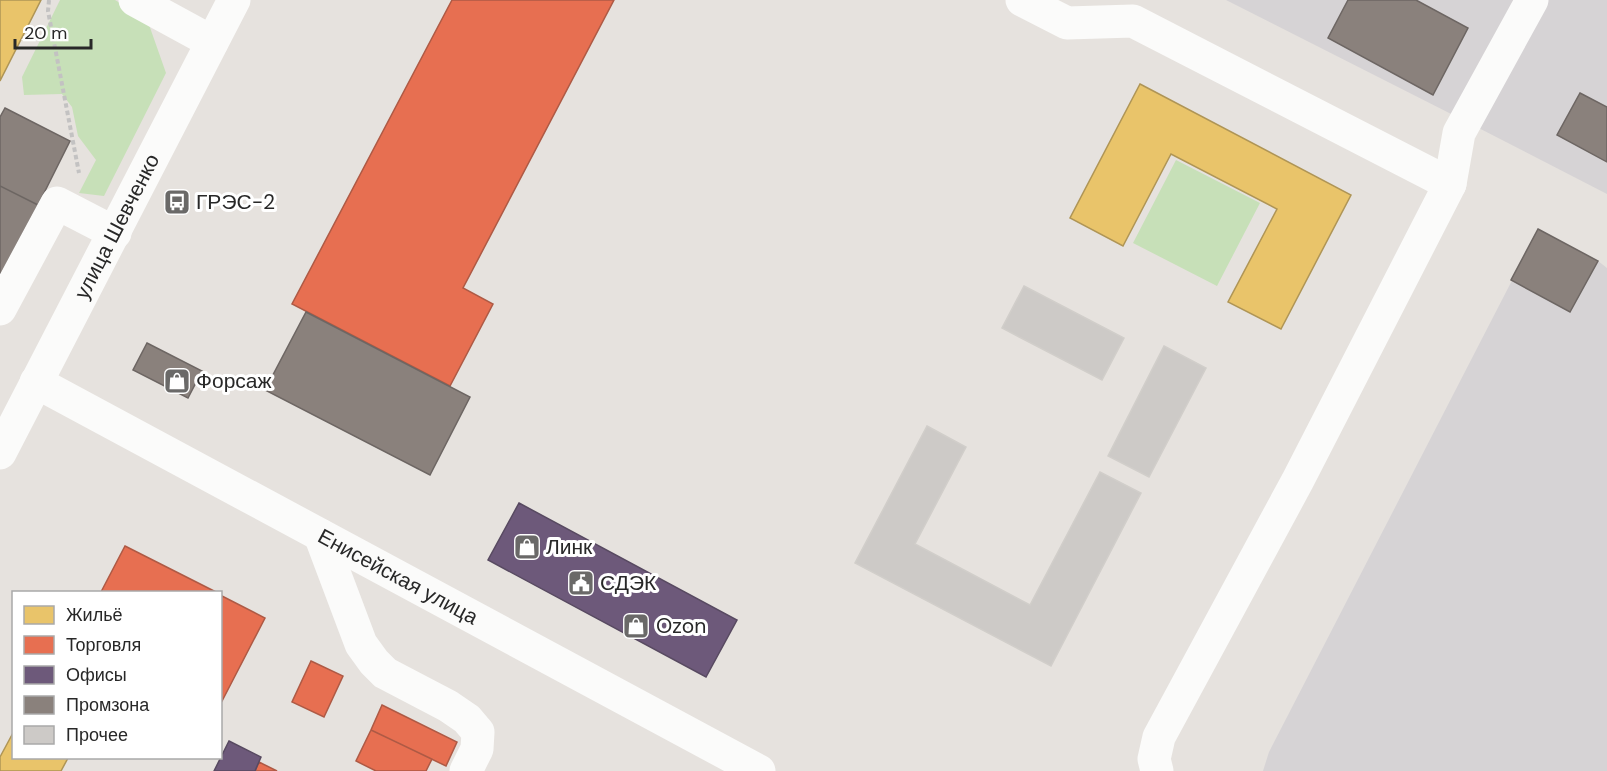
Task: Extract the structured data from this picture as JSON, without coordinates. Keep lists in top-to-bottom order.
{
  "streets": {
    "street": ["улица Шевченко", "Енисейская улица"]
  },
  "crossings": [
    ["улица Шевченко", "Енисейская улица"]
  ],
  "places": {
    "bus stop": ["ГРЭС-2"],
    "shop": ["Форсаж", "Линк", "Ozon"],
    "public building": ["СДЭК"]
  },
  "legend": [
    "Жильё",
    "Торговля",
    "Офисы",
    "Промзона",
    "Прочее"
  ],
  "scale_bar": "20 m"
}
